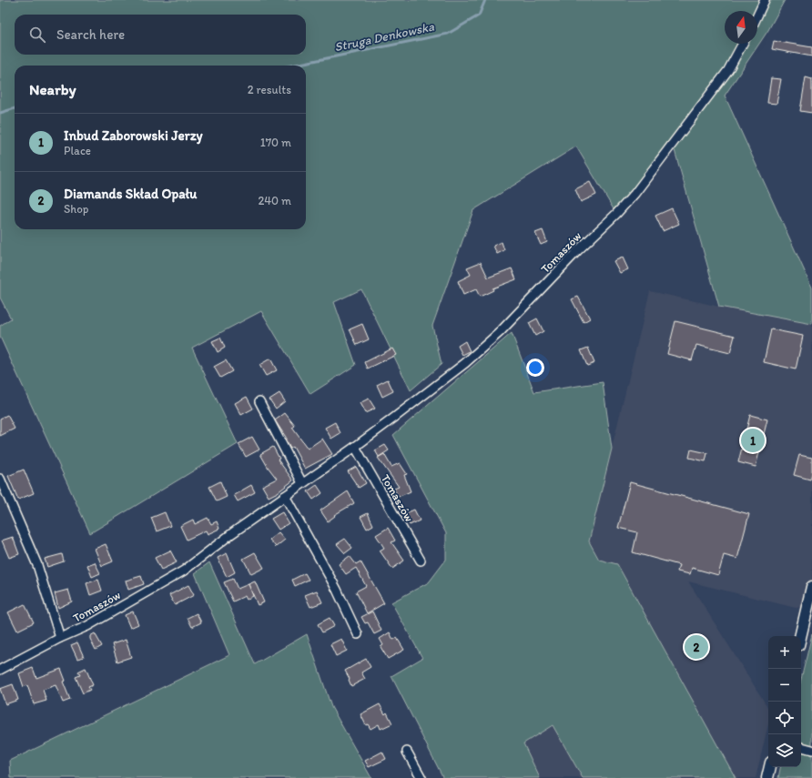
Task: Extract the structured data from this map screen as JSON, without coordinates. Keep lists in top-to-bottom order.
{
  "streets": {
    "street": ["Tomaszów"]
  },
  "water": ["Struga Denkowska"],
  "north": "top",
  "page": {
    "search": "Search here",
    "heading": ["Nearby", "2 results"],
    "list": [
      {
        "mark": "1",
        "name": "Inbud Zaborowski Jerzy",
        "note": "Place",
        "value": "170 m"
      },
      {
        "mark": "2",
        "name": "Diamands Skład Opału",
        "note": "Shop",
        "value": "240 m"
      }
    ],
    "pins": ["1", "2"],
    "map_buttons": ["+", "−"]
  }
}
